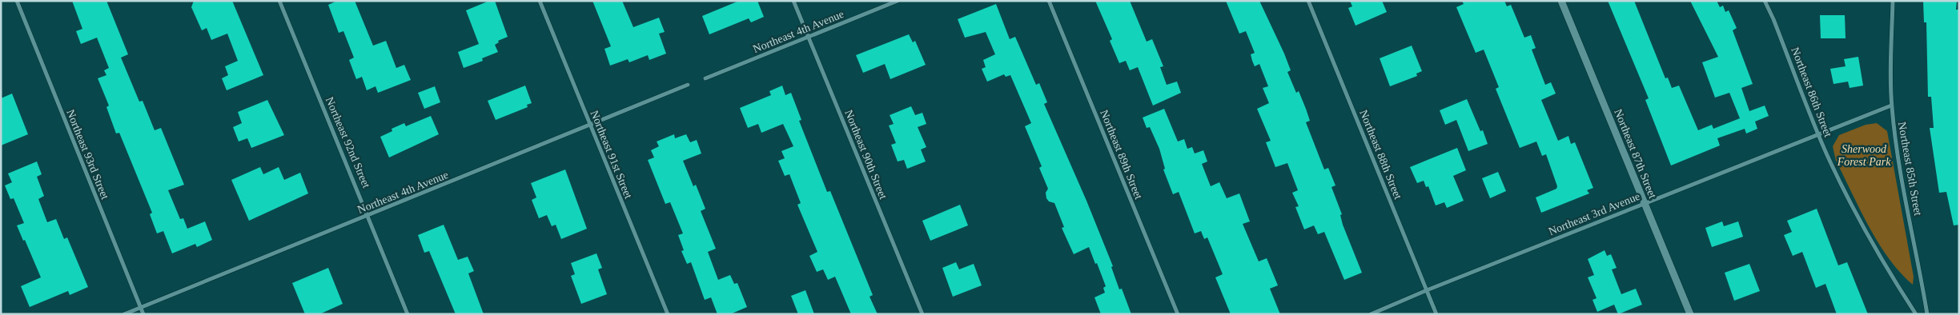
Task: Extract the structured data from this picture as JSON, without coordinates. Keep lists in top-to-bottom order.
{
  "streets": {
    "street": [
      "Northeast 4th Avenue",
      "Northeast 86th Street",
      "Northeast 92nd Street",
      "Northeast 87th Street",
      "Northeast 93rd Street",
      "Northeast 91st Street",
      "Northeast 90th Street",
      "Northeast 89th Street",
      "Northeast 88th Street",
      "Northeast 85th Street",
      "Northeast 3rd Avenue"
    ]
  },
  "crossings": [
    ["Northeast 4th Avenue", "Northeast 92nd Street"],
    ["Northeast 4th Avenue", "Northeast 93rd Street"],
    ["Northeast 4th Avenue", "Northeast 91st Street"],
    ["Northeast 4th Avenue", "Northeast 90th Street"],
    ["Northeast 86th Street", "Northeast 3rd Avenue"],
    ["Northeast 87th Street", "Northeast 3rd Avenue"],
    ["Northeast 88th Street", "Northeast 3rd Avenue"],
    ["Northeast 85th Street", "Northeast 3rd Avenue"]
  ],
  "parks": ["Sherwood Forest Park"]
}
